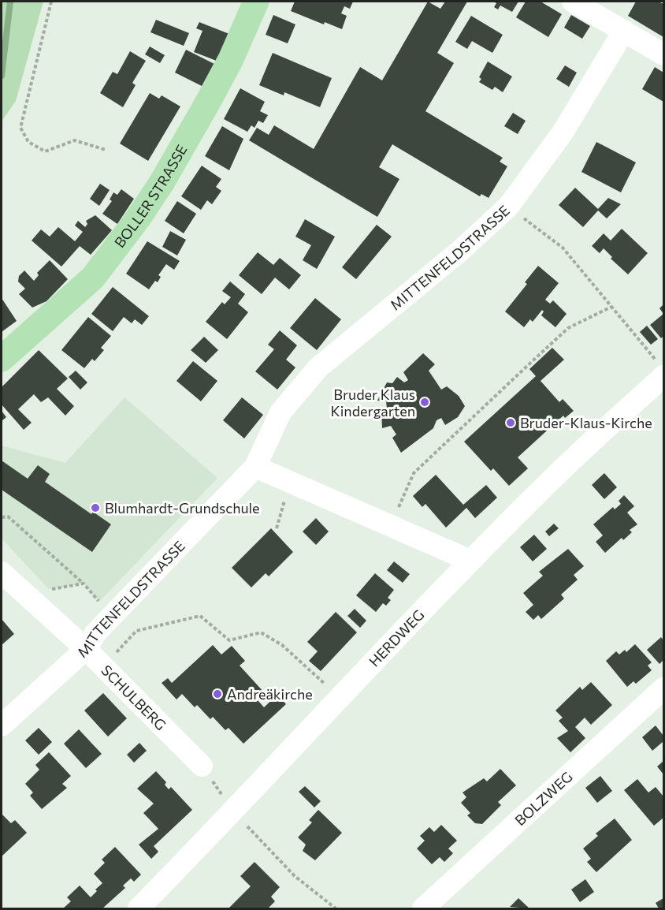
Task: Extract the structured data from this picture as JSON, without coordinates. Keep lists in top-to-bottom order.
{
  "streets": {
    "main road": ["BOLLER STRASSE"],
    "street": [
      "MITTENFELDSTRASSE",
      "HERDWEG",
      "SCHULBERG",
      "BOLZWEG"
    ]
  },
  "crossings": [
    ["MITTENFELDSTRASSE", "SCHULBERG"]
  ],
  "places": [
    "Bruder Klaus Kindergarten",
    "Bruder-Klaus-Kirche",
    "Blumhardt-Grundschule",
    "Andreäkirche"
  ]
}
